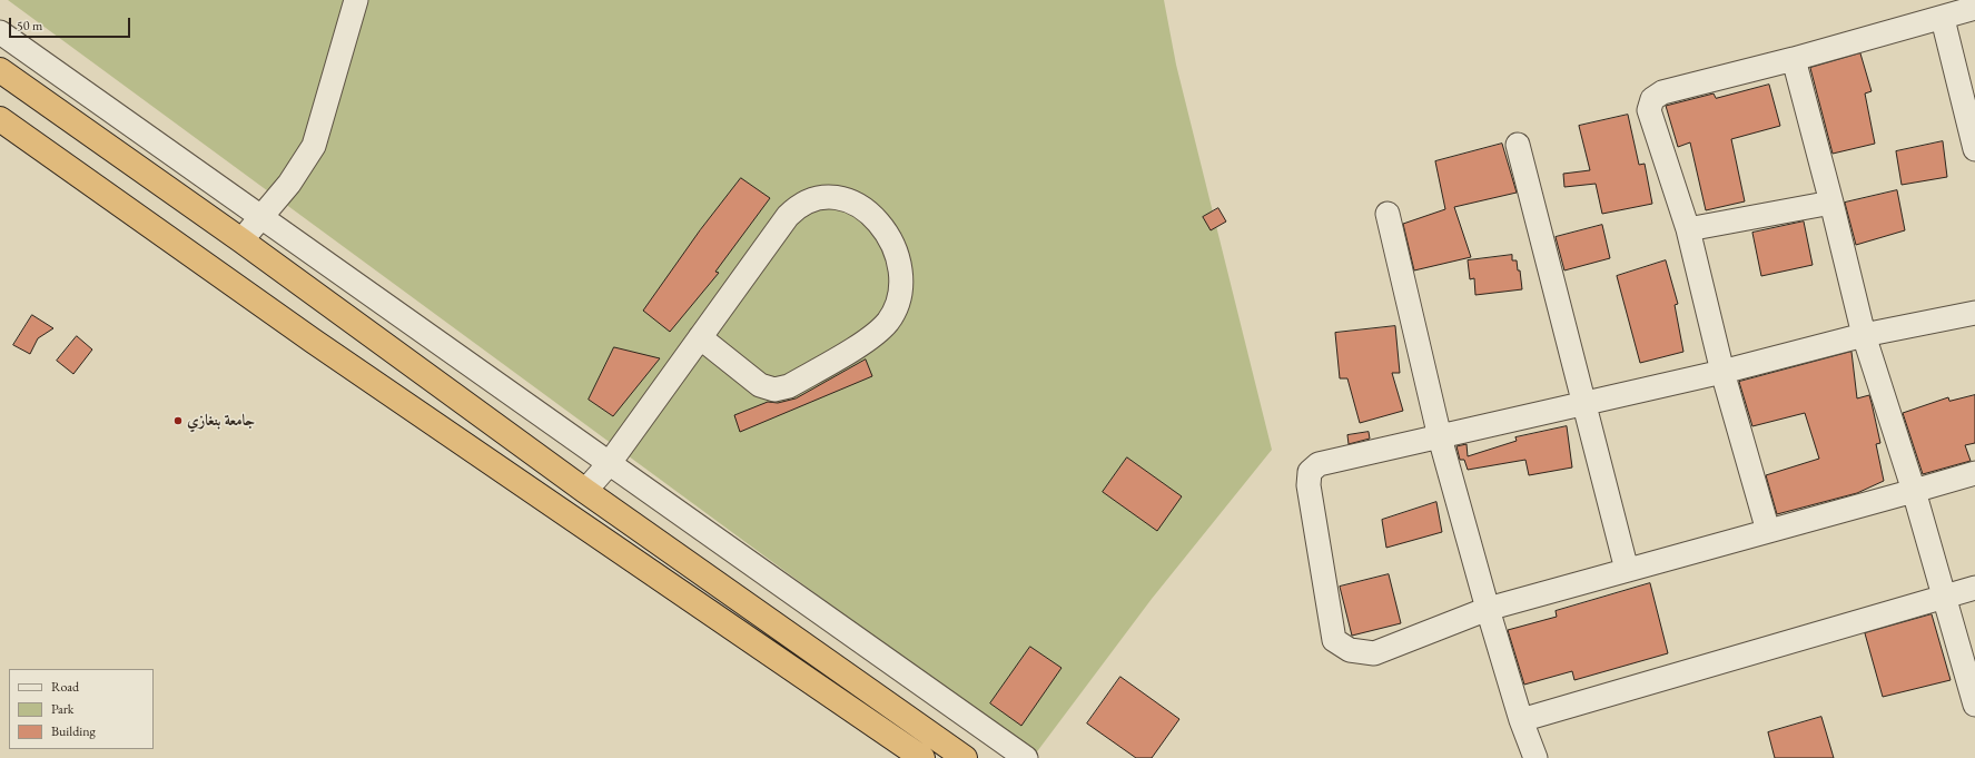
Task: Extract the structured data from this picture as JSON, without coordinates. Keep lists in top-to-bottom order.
{
  "places": ["جامعة بنغازي"],
  "legend": ["Road", "Park", "Building"],
  "scale_bar": "50 m"
}
